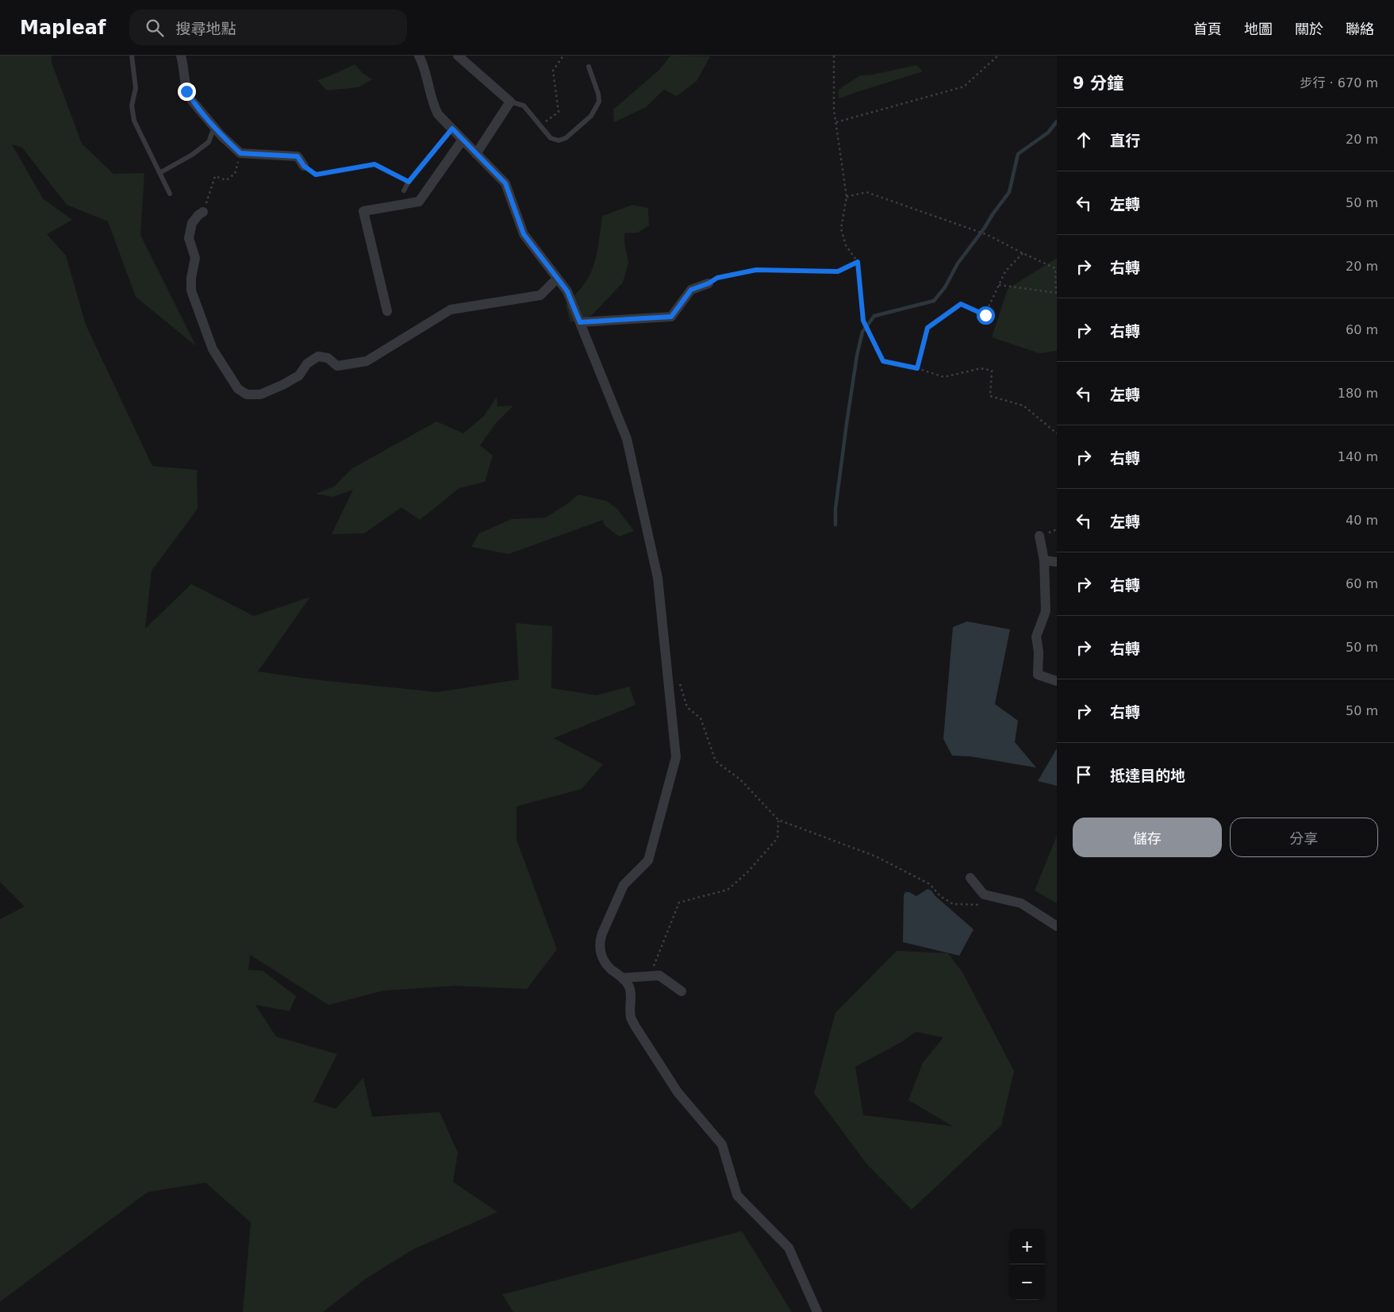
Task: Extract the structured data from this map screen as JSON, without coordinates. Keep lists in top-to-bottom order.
{
  "page": {
    "header": "Mapleaf",
    "search": "搜尋地點",
    "nav": [
      "首頁",
      "地圖",
      "關於",
      "聯絡"
    ],
    "heading": ["9 分鐘", "步行 · 670 m"],
    "list": [
      ["直行", "20 m"],
      ["左轉", "50 m"],
      ["右轉", "20 m"],
      ["右轉", "60 m"],
      ["左轉", "180 m"],
      ["右轉", "140 m"],
      ["左轉", "40 m"],
      ["右轉", "60 m"],
      ["右轉", "50 m"],
      ["右轉", "50 m"],
      "抵達目的地"
    ],
    "buttons": ["儲存", "分享"],
    "map_buttons": ["+", "−"]
  }
}
